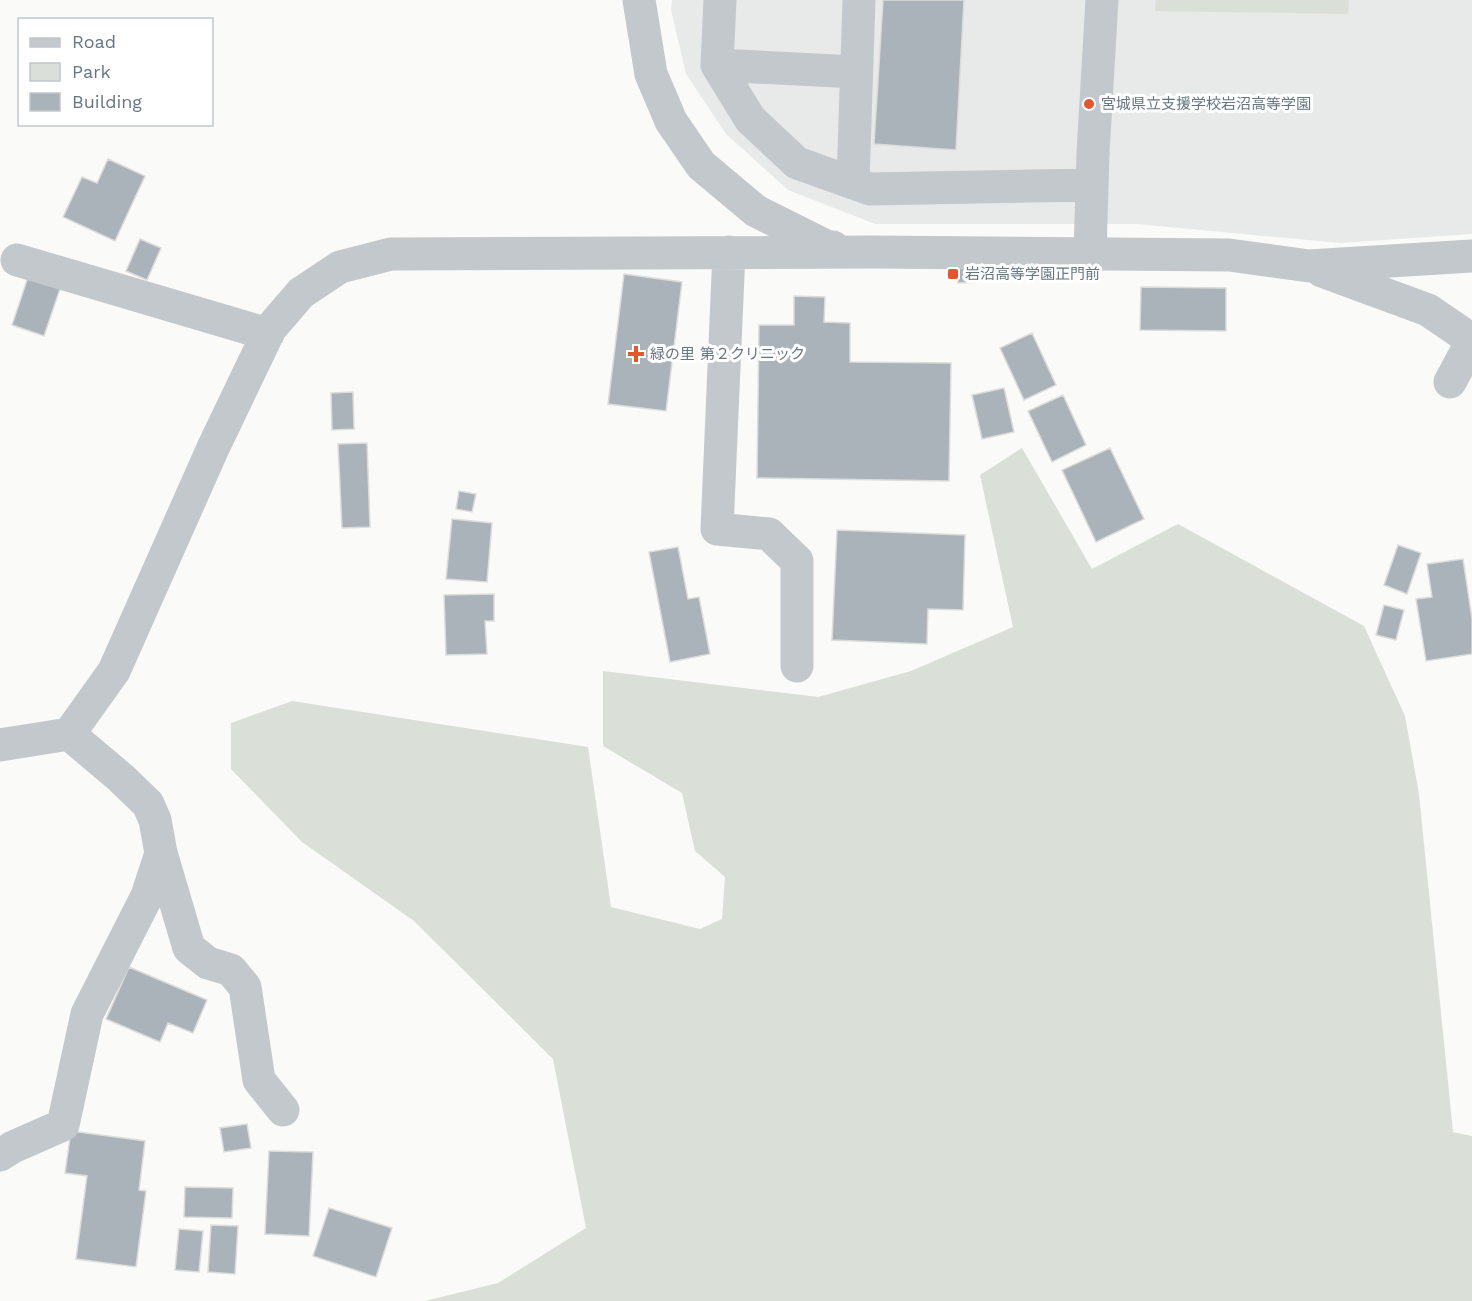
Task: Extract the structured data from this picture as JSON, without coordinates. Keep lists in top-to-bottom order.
{
  "places": {
    "other": ["宮城県立支援学校岩沼高等学園"],
    "transit": ["岩沼高等学園正門前"],
    "health": ["緑の里 第２クリニック"]
  },
  "legend": ["Road", "Park", "Building"]
}
